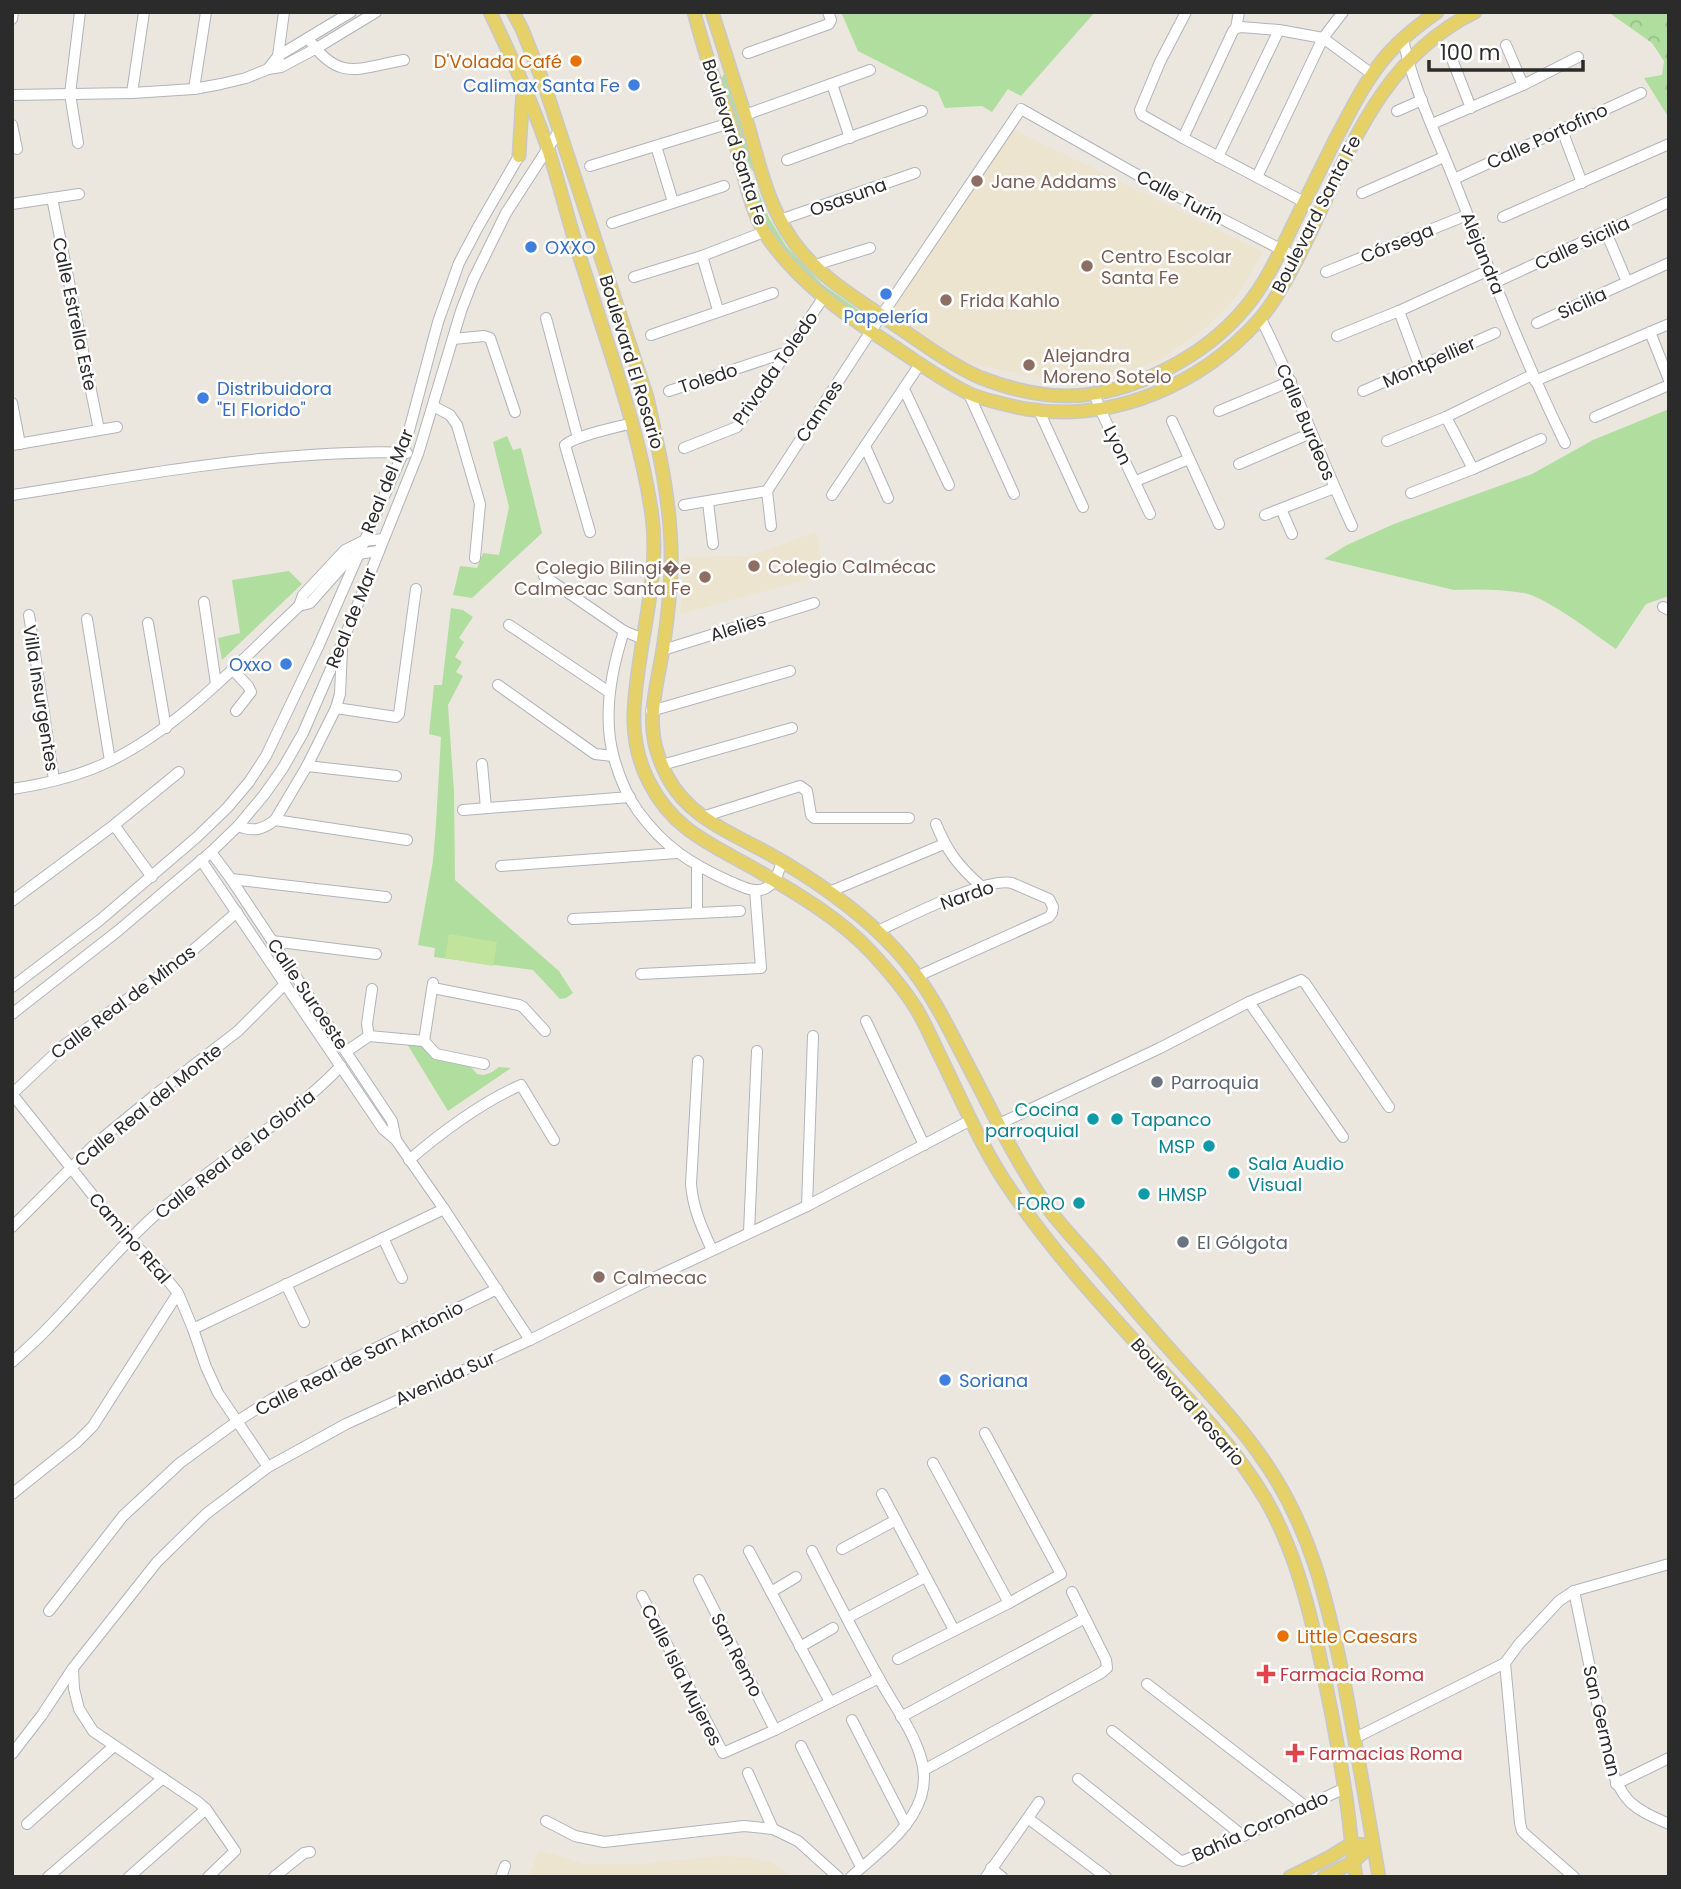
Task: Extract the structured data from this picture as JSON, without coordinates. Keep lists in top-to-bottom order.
{
  "streets": {
    "main road": ["Boulevard Santa Fe", "Boulevard El Rosario", "Boulevard Rosario"],
    "street": [
      "Calle Portofino",
      "Osasuna",
      "Calle Turín",
      "Córsega",
      "Calle Sicilia",
      "Alejandra",
      "Sicilia",
      "Calle Estrella Este",
      "Montpellier",
      "Privada Toledo",
      "Toledo",
      "Cannes",
      "Calle Burdeos",
      "Lyon",
      "Real del Mar",
      "Real de Mar",
      "Alelies",
      "Villa Insurgentes",
      "Nardo",
      "Calle Suroeste",
      "Calle Real de Minas",
      "Calle Real del Monte",
      "Calle Real de la Gloria",
      "Camino REal",
      "Calle Real de San Antonio",
      "Avenida Sur",
      "San Remo",
      "Calle Isla Mujeres",
      "San German",
      "Bahía Coronado"
    ]
  },
  "crossings": [
    ["Calle Portofino", "Alejandra"],
    ["Boulevard Santa Fe", "Osasuna"],
    ["Boulevard Santa Fe", "Calle Turín"],
    ["Boulevard Santa Fe", "Alejandra"],
    ["Boulevard Santa Fe", "Privada Toledo"],
    ["Boulevard Santa Fe", "Cannes"],
    ["Boulevard Santa Fe", "Calle Burdeos"],
    ["Boulevard Santa Fe", "Lyon"],
    ["Calle Turín", "Cannes"],
    ["Córsega", "Alejandra"],
    ["Calle Sicilia", "Alejandra"],
    ["Calle Sicilia", "Sicilia"],
    ["Boulevard El Rosario", "Real de Mar"],
    ["Boulevard El Rosario", "Alelies"],
    ["Boulevard El Rosario", "Nardo"],
    ["Boulevard El Rosario", "Avenida Sur"],
    ["Boulevard El Rosario", "Boulevard Rosario"],
    ["Privada Toledo", "Toledo"],
    ["Real de Mar", "Calle Suroeste"],
    ["Calle Suroeste", "Calle Real de Minas"],
    ["Calle Suroeste", "Calle Real del Monte"],
    ["Calle Suroeste", "Calle Real de la Gloria"],
    ["Calle Suroeste", "Calle Real de San Antonio"],
    ["Calle Suroeste", "Avenida Sur"],
    ["Calle Real de Minas", "Camino REal"],
    ["Calle Real del Monte", "Camino REal"],
    ["Calle Real de la Gloria", "Camino REal"],
    ["Camino REal", "Calle Real de San Antonio"],
    ["Camino REal", "Avenida Sur"],
    ["Avenida Sur", "Boulevard Rosario"],
    ["Boulevard Rosario", "Bahía Coronado"],
    ["San Remo", "Calle Isla Mujeres"]
  ],
  "places": {
    "other": [
      "D'Volada Café",
      "Calimax Santa Fe",
      "Jane Addams",
      "OXXO",
      "Centro Escolar Santa Fe",
      "Papelería",
      "Frida Kahlo",
      "Alejandra Moreno Sotelo",
      "Distribuidora \"El Florido\"",
      "Colegio Calmécac",
      "Colegio Bilingi�e Calmecac Santa Fe",
      "Oxxo",
      "Parroquia",
      "Cocina parroquial",
      "Tapanco",
      "MSP",
      "Sala Audio Visual",
      "HMSP",
      "FORO",
      "El Gólgota",
      "Calmecac",
      "Soriana",
      "Little Caesars"
    ],
    "health": ["Farmacia Roma", "Farmacias Roma"]
  },
  "scale_bar": "100 m"
}
